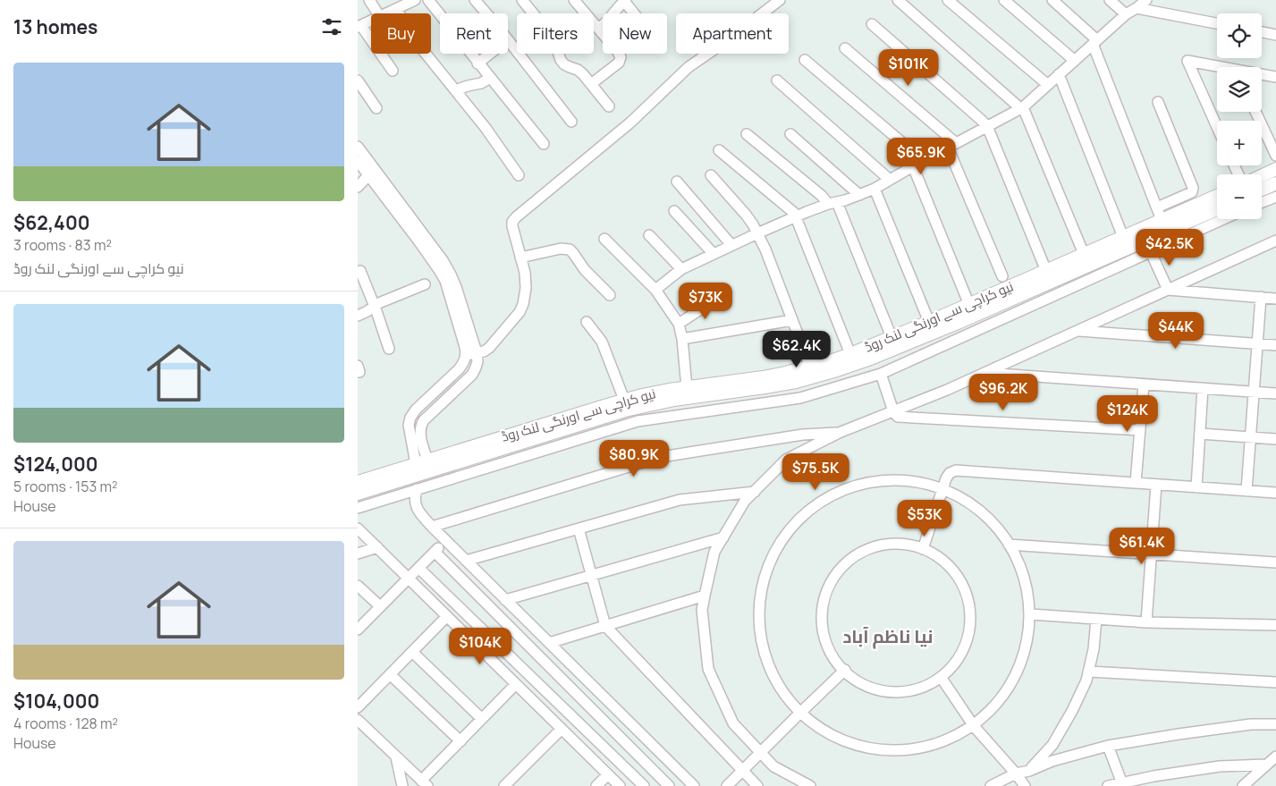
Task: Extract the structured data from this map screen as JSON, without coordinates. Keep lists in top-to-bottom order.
{
  "streets": {
    "street": ["نیو کراچی سے اورنگی لنک روڈ"]
  },
  "districts": ["نیا ناظم آباد"],
  "page": {
    "heading": "13 homes",
    "map_buttons": ["+", "−"],
    "chip": [
      "Buy",
      "Rent",
      "Filters",
      "New",
      "Apartment"
    ],
    "price": [
      "$101K",
      "$65.9K",
      "$42.5K",
      "$73K",
      "$44K",
      "$62.4K",
      "$96.2K",
      "$124K",
      "$80.9K",
      "$75.5K",
      "$53K",
      "$61.4K",
      "$104K"
    ],
    "list": [
      {
        "name": "$62,400",
        "note": "3 rooms · 83 m² · نیو کراچی سے اورنگی لنک روڈ"
      },
      {
        "name": "$124,000",
        "note": "5 rooms · 153 m² · House"
      },
      {
        "name": "$104,000",
        "note": "4 rooms · 128 m² · House"
      }
    ]
  }
}
